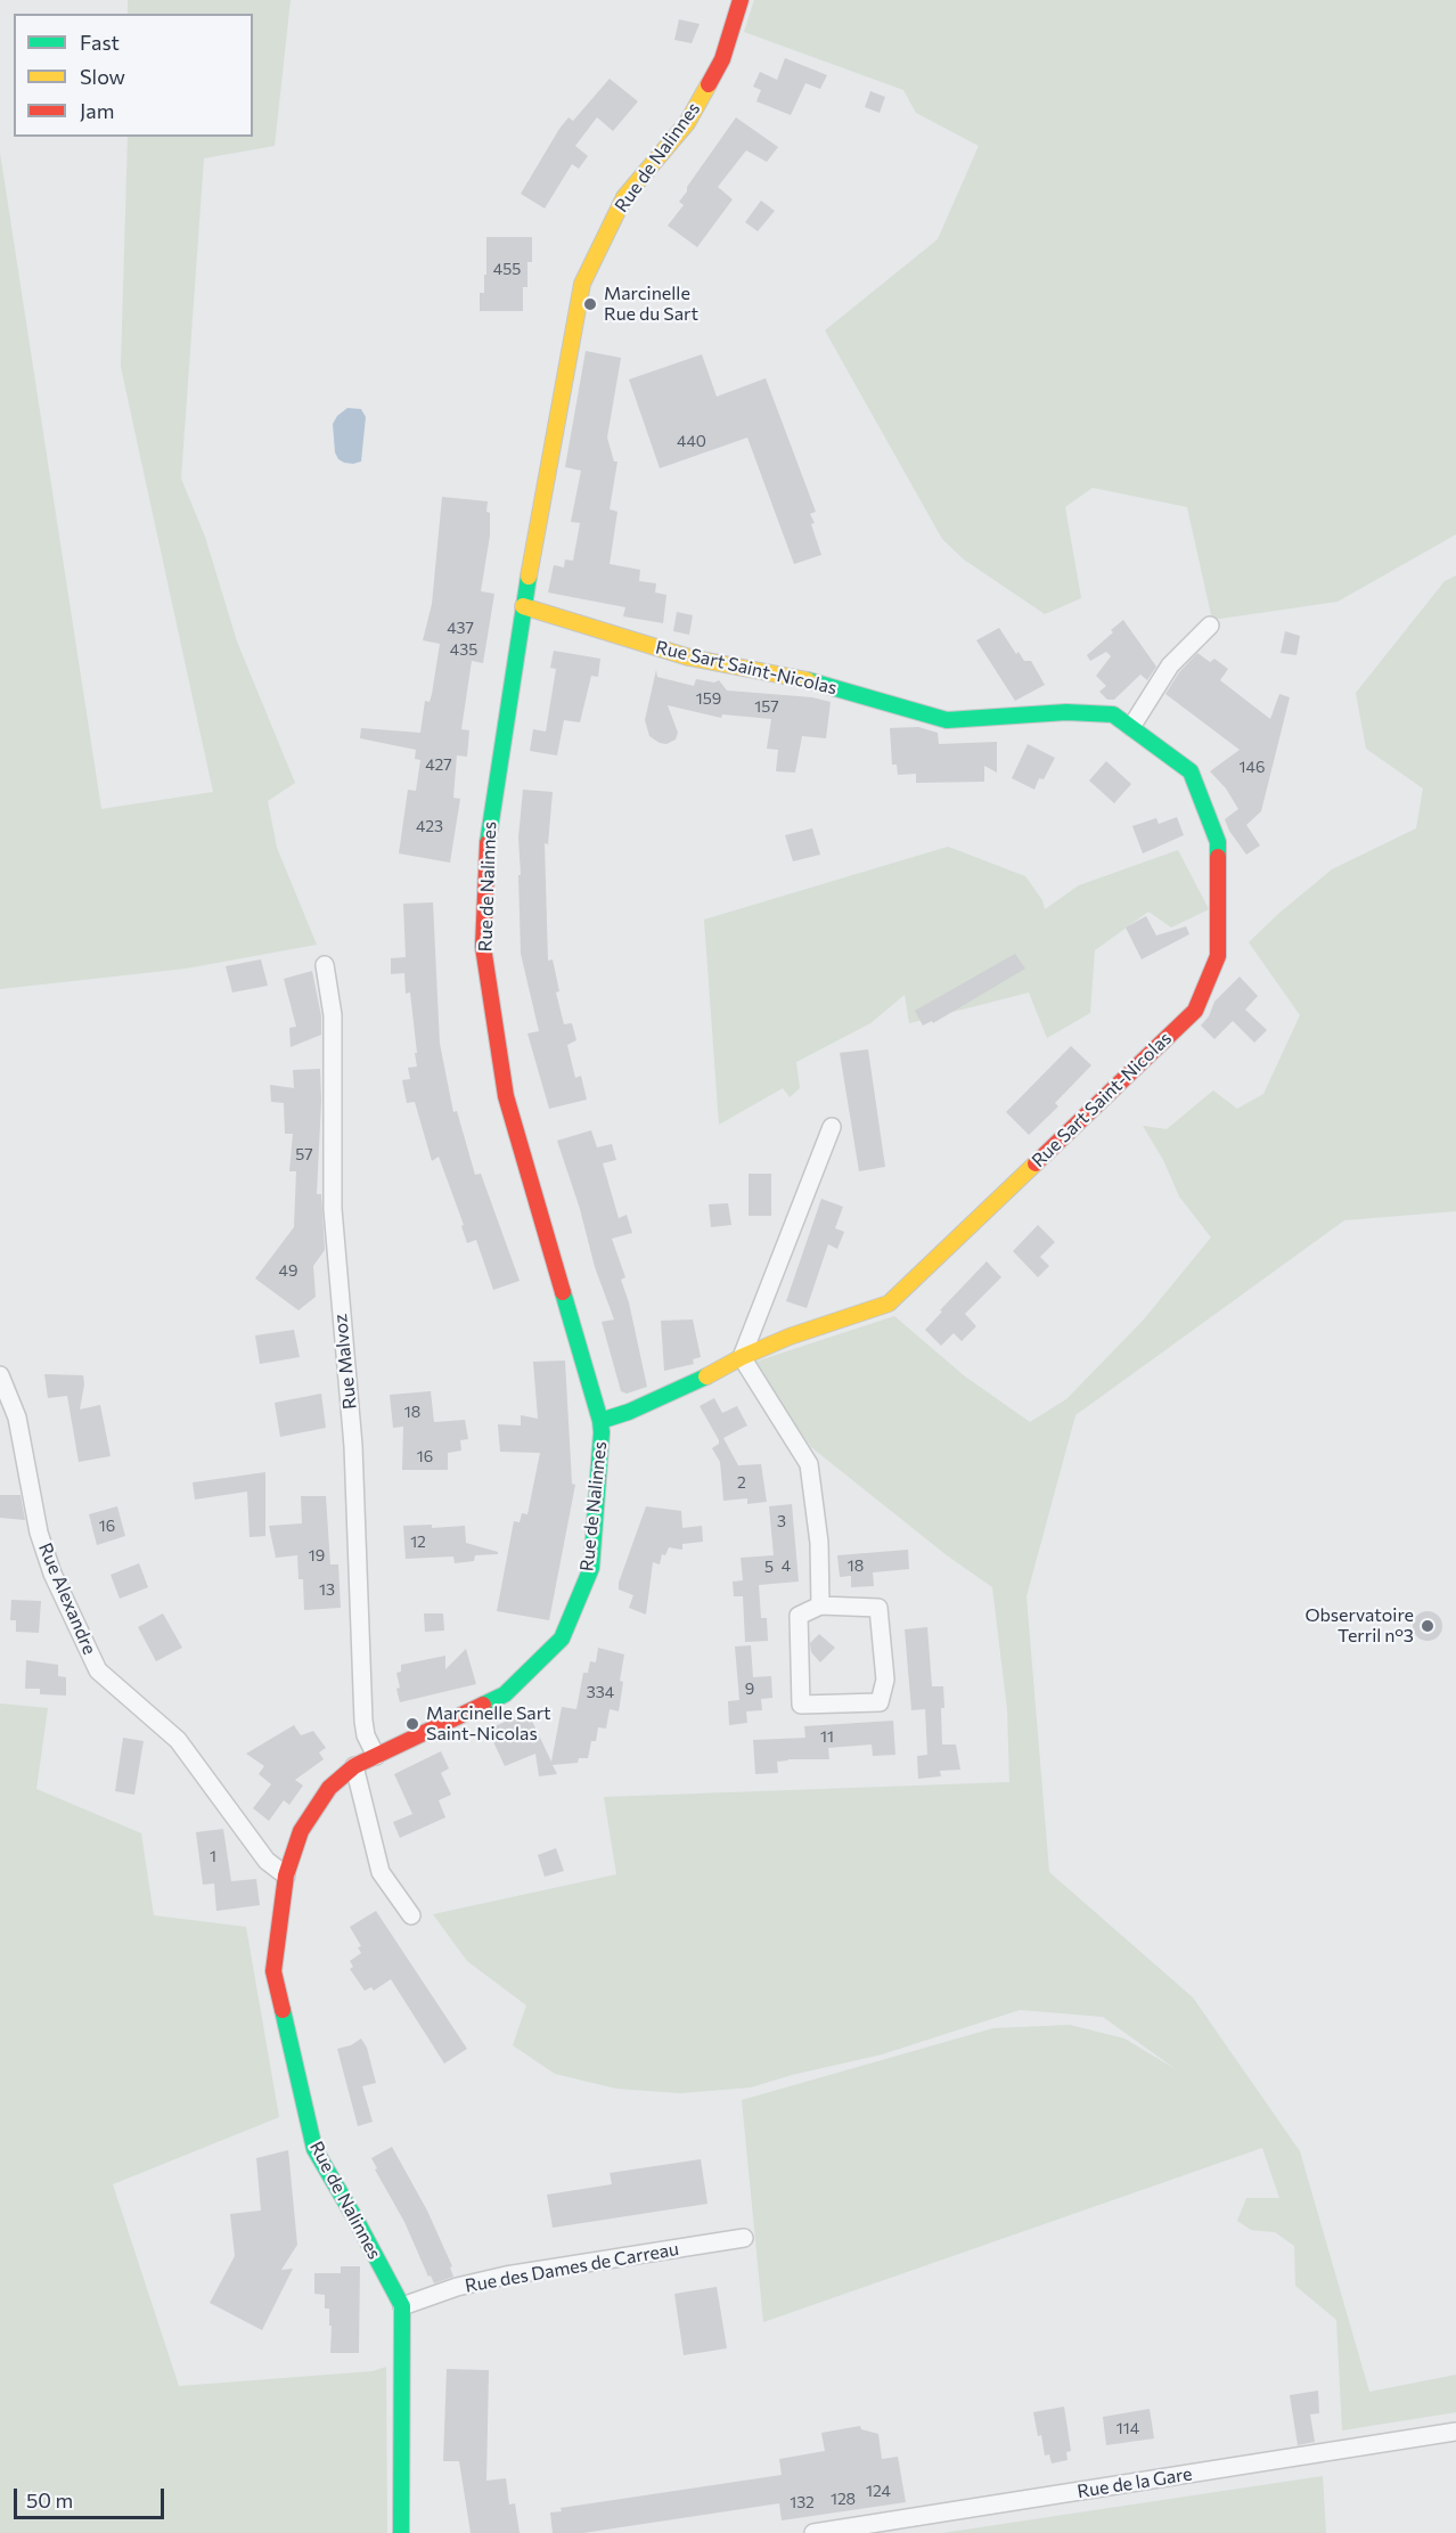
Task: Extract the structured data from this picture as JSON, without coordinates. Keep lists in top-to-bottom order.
{
  "streets": {
    "street": [
      "Rue de Nalinnes",
      "Rue Sart Saint-Nicolas",
      "Rue Malvoz",
      "Rue Alexandre",
      "Rue des Dames de Carreau",
      "Rue de la Gare"
    ]
  },
  "crossings": [
    ["Rue de Nalinnes", "Rue Sart Saint-Nicolas"],
    ["Rue de Nalinnes", "Rue Malvoz"],
    ["Rue de Nalinnes", "Rue Alexandre"],
    ["Rue de Nalinnes", "Rue des Dames de Carreau"]
  ],
  "places": ["Marcinelle Rue du Sart", "Observatoire Terril n°3", "Marcinelle Sart Saint-Nicolas"],
  "house_numbers": [
    "455",
    "440",
    "437",
    "435",
    "159",
    "157",
    "427",
    "146",
    "423",
    "57",
    "49",
    "18",
    "16",
    "2",
    "3",
    "16",
    "12",
    "19",
    "4",
    "18",
    "5",
    "13",
    "9",
    "334",
    "11",
    "1",
    "114",
    "124",
    "128",
    "132"
  ],
  "legend": ["Fast", "Slow", "Jam"],
  "scale_bar": "50 m"
}
